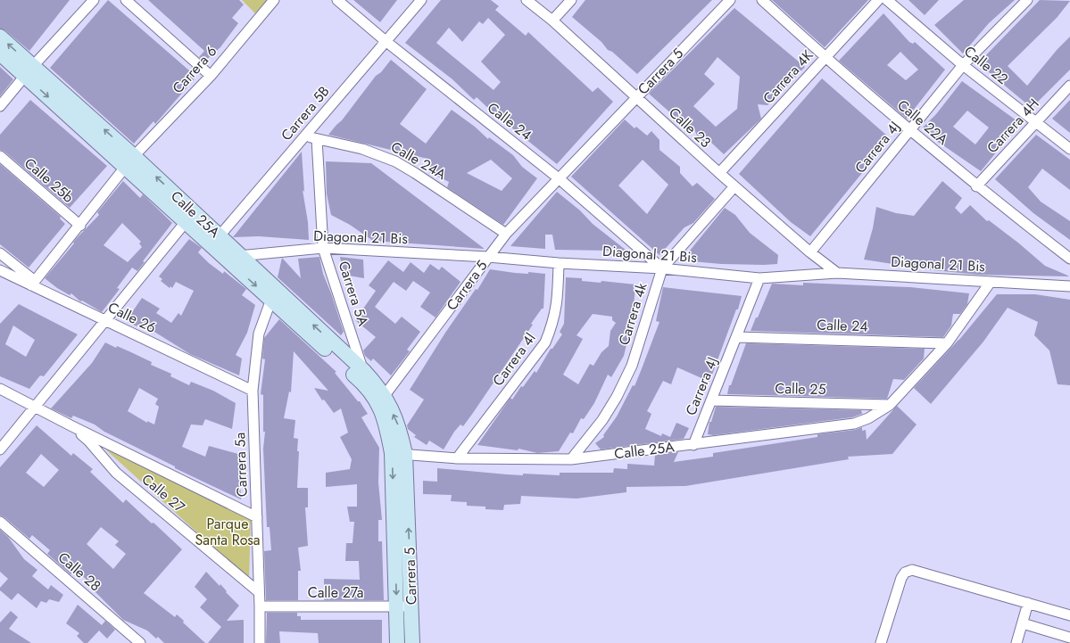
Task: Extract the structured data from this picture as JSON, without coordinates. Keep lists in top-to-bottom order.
{
  "streets": {
    "street": [
      "Calle 22",
      "Carrera 6",
      "Carrera 5",
      "Carrera 4K",
      "Carrera 5B",
      "Calle 24",
      "Calle 22A",
      "Carrera 4H",
      "Calle 23",
      "Carrera 4J",
      "Calle 24A",
      "Calle 25b",
      "Calle 25A",
      "Diagonal 21 Bis",
      "Carrera 5A",
      "Carrera 4k",
      "Calle 26",
      "Carrera 4l",
      "Calle 25",
      "Carrera 5a",
      "Calle 27",
      "Calle 28",
      "Calle 27a"
    ]
  },
  "crossings": [
    ["Calle 22", "Carrera 4H"],
    ["Calle 22", "Carrera 4J"],
    ["Carrera 6", "Calle 25b"],
    ["Carrera 6", "Calle 25A"],
    ["Carrera 6", "Calle 26"],
    ["Carrera 5", "Calle 24"],
    ["Carrera 5", "Calle 23"],
    ["Carrera 5", "Calle 24A"],
    ["Carrera 5", "Calle 25A"],
    ["Carrera 5", "Diagonal 21 Bis"],
    ["Carrera 5", "Calle 27a"],
    ["Carrera 4K", "Calle 22A"],
    ["Carrera 4K", "Calle 23"],
    ["Carrera 5B", "Calle 24"],
    ["Carrera 5B", "Calle 24A"],
    ["Carrera 5B", "Calle 25A"],
    ["Calle 24", "Carrera 4J"],
    ["Calle 24", "Calle 25A"],
    ["Calle 24", "Diagonal 21 Bis"],
    ["Calle 24", "Carrera 4k"],
    ["Calle 22A", "Carrera 4H"],
    ["Calle 22A", "Carrera 4J"],
    ["Calle 23", "Carrera 4J"],
    ["Calle 23", "Diagonal 21 Bis"],
    ["Calle 23", "Carrera 4k"],
    ["Carrera 4J", "Calle 25A"],
    ["Carrera 4J", "Diagonal 21 Bis"],
    ["Carrera 4J", "Calle 25"],
    ["Calle 24A", "Carrera 5A"],
    ["Calle 25A", "Diagonal 21 Bis"],
    ["Calle 25A", "Carrera 5A"],
    ["Calle 25A", "Carrera 4k"],
    ["Calle 25A", "Carrera 4l"],
    ["Calle 25A", "Calle 25"],
    ["Calle 25A", "Carrera 5a"],
    ["Diagonal 21 Bis", "Carrera 5A"],
    ["Diagonal 21 Bis", "Carrera 4k"],
    ["Diagonal 21 Bis", "Carrera 4l"],
    ["Calle 26", "Carrera 5a"],
    ["Carrera 5a", "Calle 27"],
    ["Carrera 5a", "Calle 27a"]
  ],
  "parks": ["Parque Santa Rosa"]
}
